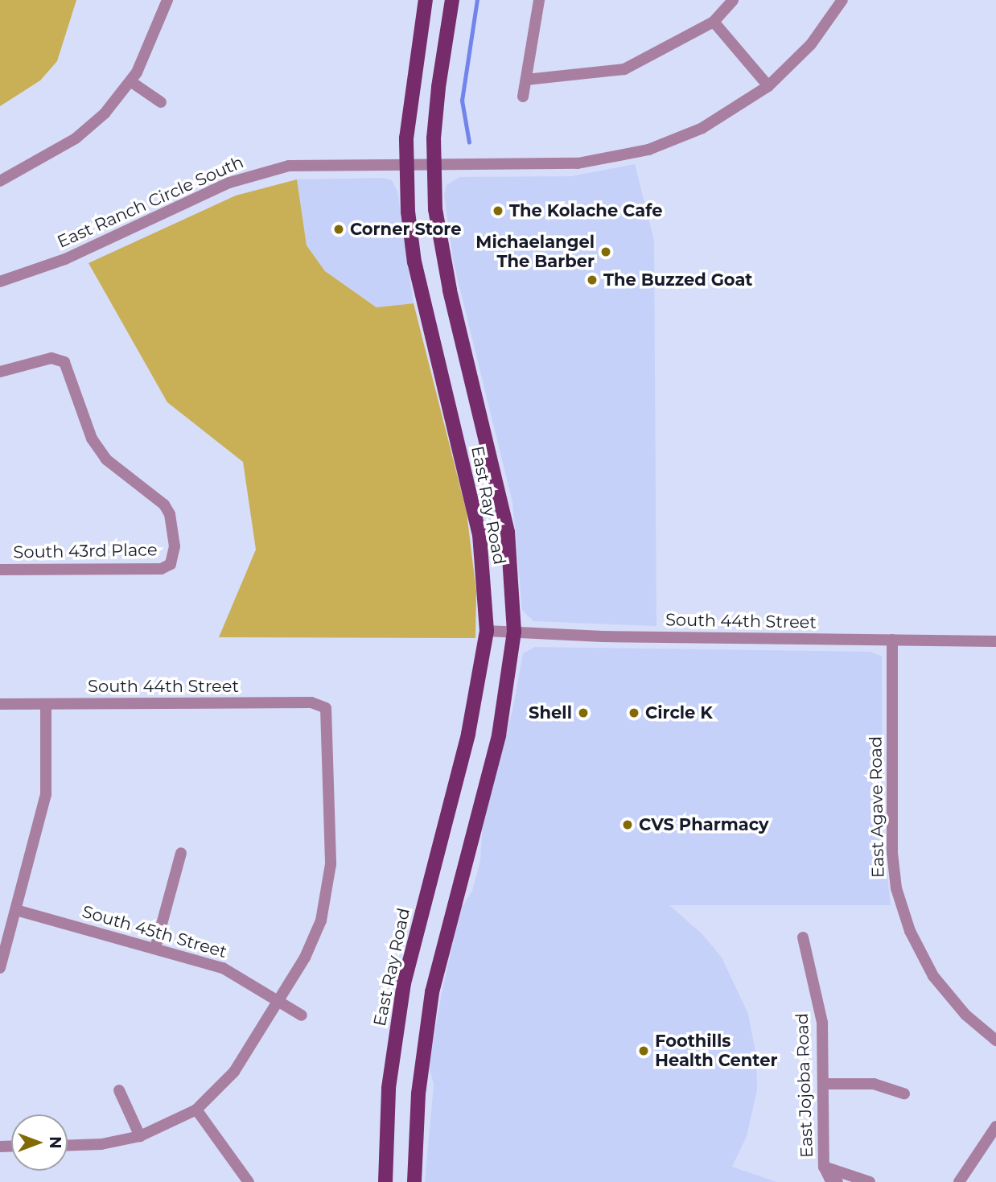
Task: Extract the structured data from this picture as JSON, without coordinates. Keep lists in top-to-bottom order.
{
  "streets": {
    "main road": ["East Ray Road"],
    "street": [
      "East Ranch Circle South",
      "South 43rd Place",
      "South 44th Street",
      "East Agave Road",
      "South 45th Street",
      "East Jojoba Road"
    ]
  },
  "crossings": [
    ["East Ranch Circle South", "East Ray Road"],
    ["East Ray Road", "South 44th Street"],
    ["South 44th Street", "East Agave Road"],
    ["South 44th Street", "South 45th Street"]
  ],
  "places": [
    "The Kolache Cafe",
    "Corner Store",
    "Michaelangel The Barber",
    "The Buzzed Goat",
    "Shell",
    "Circle K",
    "CVS Pharmacy",
    "Foothills Health Center"
  ],
  "north": "right"
}
